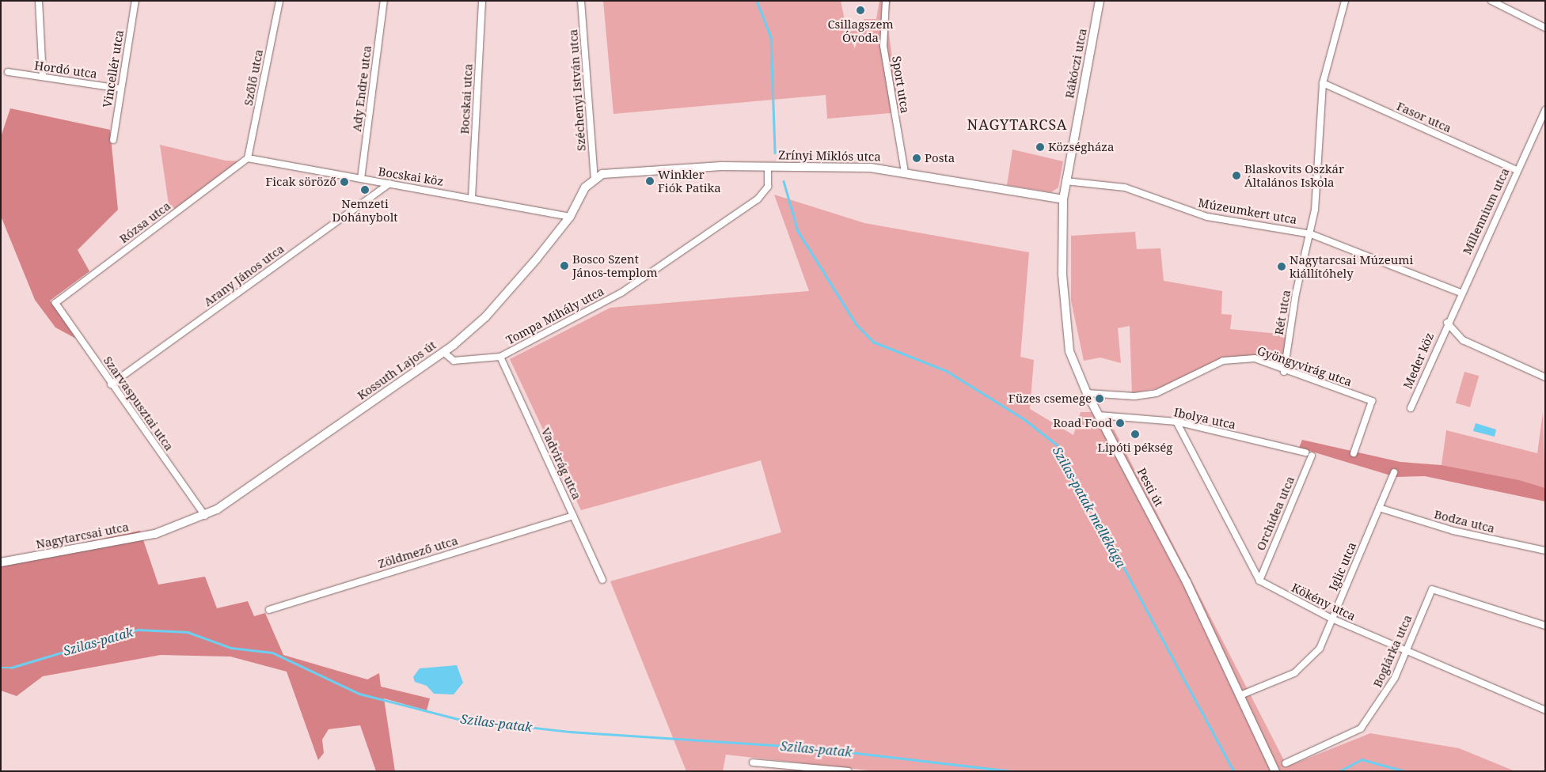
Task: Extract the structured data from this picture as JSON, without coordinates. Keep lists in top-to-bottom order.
{
  "streets": {
    "main road": [
      "Rákóczi utca",
      "Zrínyi Miklós utca",
      "Kossuth Lajos út",
      "Pesti út",
      "Nagytarcsai utca"
    ],
    "street": [
      "Vincellér utca",
      "Hordó utca",
      "Szőlő utca",
      "Sport utca",
      "Ady Endre utca",
      "Széchenyi István utca",
      "Bocskai utca",
      "Fasor utca",
      "Bocskai köz",
      "Múzeumkert utca",
      "Millennium utca",
      "Rózsa utca",
      "Arany János utca",
      "Rét utca",
      "Tompa Mihály utca",
      "Meder köz",
      "Gyöngyvirág utca",
      "Szarvaspusztai utca",
      "Ibolya utca",
      "Vadvirág utca",
      "Orchidea utca",
      "Bodza utca",
      "Zöldmező utca",
      "Iglic utca",
      "Kökény utca",
      "Boglárka utca"
    ]
  },
  "crossings": [
    ["Rákóczi utca", "Zrínyi Miklós utca"],
    ["Rákóczi utca", "Múzeumkert utca"],
    ["Rákóczi utca", "Pesti út"],
    ["Vincellér utca", "Hordó utca"],
    ["Szőlő utca", "Bocskai köz"],
    ["Szőlő utca", "Rózsa utca"],
    ["Sport utca", "Zrínyi Miklós utca"],
    ["Ady Endre utca", "Bocskai köz"],
    ["Széchenyi István utca", "Zrínyi Miklós utca"],
    ["Széchenyi István utca", "Kossuth Lajos út"],
    ["Bocskai utca", "Bocskai köz"],
    ["Fasor utca", "Millennium utca"],
    ["Fasor utca", "Rét utca"],
    ["Zrínyi Miklós utca", "Tompa Mihály utca"],
    ["Zrínyi Miklós utca", "Kossuth Lajos út"],
    ["Zrínyi Miklós utca", "Pesti út"],
    ["Bocskai köz", "Rózsa utca"],
    ["Bocskai köz", "Arany János utca"],
    ["Bocskai köz", "Kossuth Lajos út"],
    ["Múzeumkert utca", "Millennium utca"],
    ["Múzeumkert utca", "Rét utca"],
    ["Millennium utca", "Meder köz"],
    ["Rózsa utca", "Szarvaspusztai utca"],
    ["Arany János utca", "Szarvaspusztai utca"],
    ["Rét utca", "Gyöngyvirág utca"],
    ["Tompa Mihály utca", "Kossuth Lajos út"],
    ["Tompa Mihály utca", "Vadvirág utca"],
    ["Gyöngyvirág utca", "Pesti út"],
    ["Kossuth Lajos út", "Szarvaspusztai utca"],
    ["Kossuth Lajos út", "Nagytarcsai utca"],
    ["Ibolya utca", "Pesti út"],
    ["Vadvirág utca", "Zöldmező utca"],
    ["Pesti út", "Iglic utca"],
    ["Orchidea utca", "Kökény utca"],
    ["Bodza utca", "Iglic utca"],
    ["Iglic utca", "Kökény utca"],
    ["Kökény utca", "Boglárka utca"]
  ],
  "districts": ["NAGYTARCSA"],
  "water": ["Szilas-patak mellékága", "Szilas-patak"],
  "places": [
    "Csillagszem Óvoda",
    "Községháza",
    "Posta",
    "Blaskovits Oszkár Általános Iskola",
    "Winkler Fiók Patika",
    "Ficak söröző",
    "Nemzeti Dohánybolt",
    "Bosco Szent János-templom",
    "Nagytarcsai Múzeumi kiállítóhely",
    "Füzes csemege",
    "Road Food",
    "Lipóti pékség"
  ]
}
